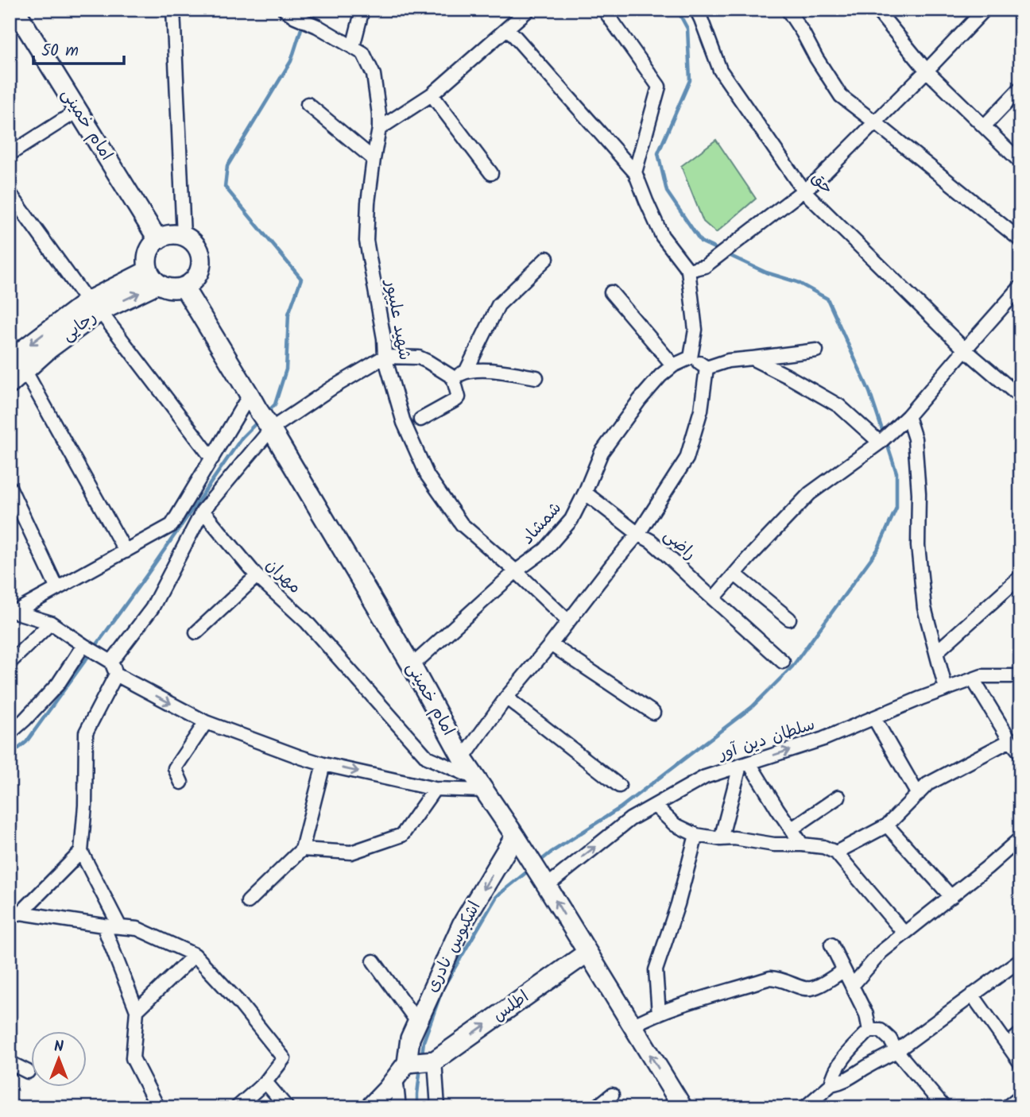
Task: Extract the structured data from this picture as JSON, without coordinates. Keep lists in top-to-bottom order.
{
  "streets": {
    "main road": [
      "امام خمینی",
      "رجایی",
      "اشکبوس نادری",
      "اطلس"
    ],
    "street": [
      "حق",
      "شهید علیپور",
      "شمشاد",
      "راضی",
      "مهران",
      "سلطان دین آور"
    ]
  },
  "crossings": [
    ["امام خمینی", "رجایی"],
    ["امام خمینی", "شمشاد"],
    ["امام خمینی", "راضی"],
    ["امام خمینی", "مهران"],
    ["امام خمینی", "سلطان دین آور"],
    ["امام خمینی", "اشکبوس نادری"],
    ["امام خمینی", "اطلس"],
    ["شهید علیپور", "شمشاد"],
    ["شهید علیپور", "راضی"]
  ],
  "one_way": ["اشکبوس نادری", "اطلس"],
  "scale_bar": "50 m",
  "north": "top"
}
